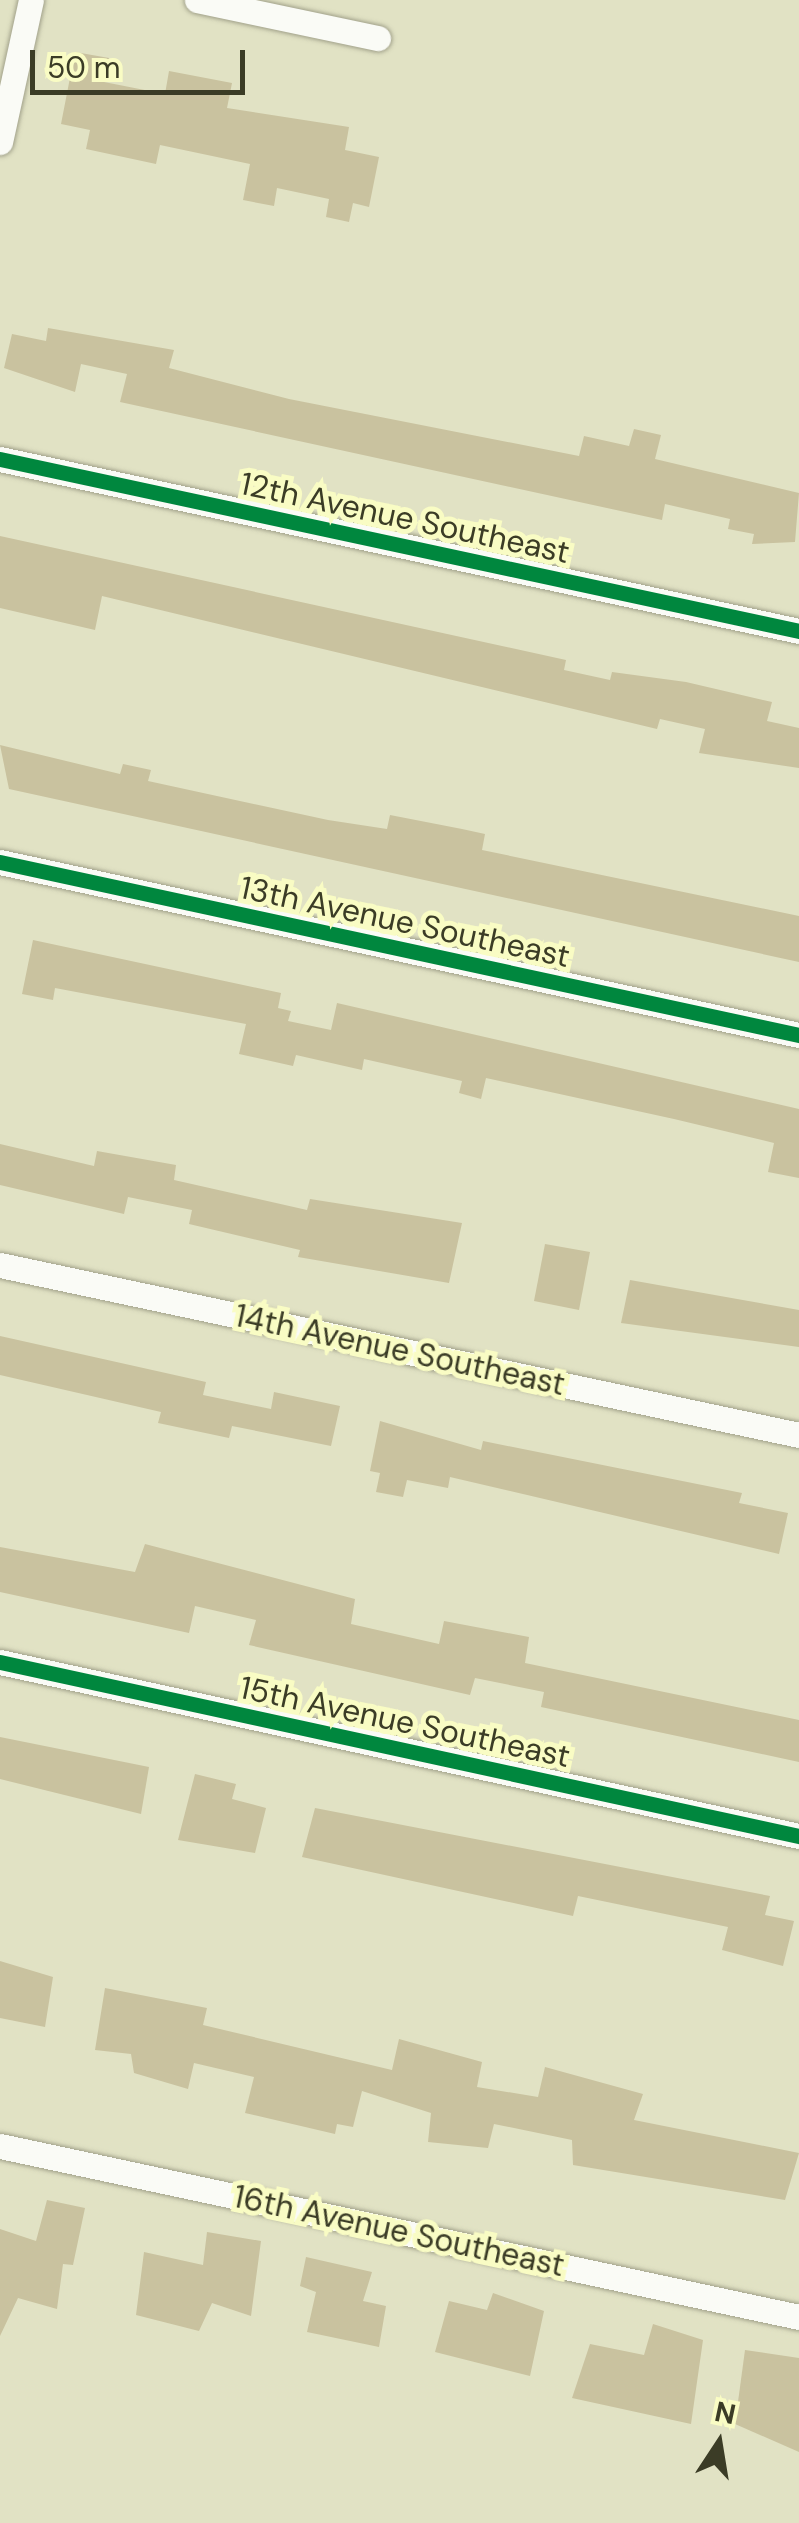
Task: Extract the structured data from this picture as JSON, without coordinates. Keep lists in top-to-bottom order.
{
  "streets": {
    "street": [
      "12th Avenue Southeast",
      "13th Avenue Southeast",
      "14th Avenue Southeast",
      "15th Avenue Southeast",
      "16th Avenue Southeast"
    ]
  },
  "scale_bar": "50 m",
  "north": "top"
}
